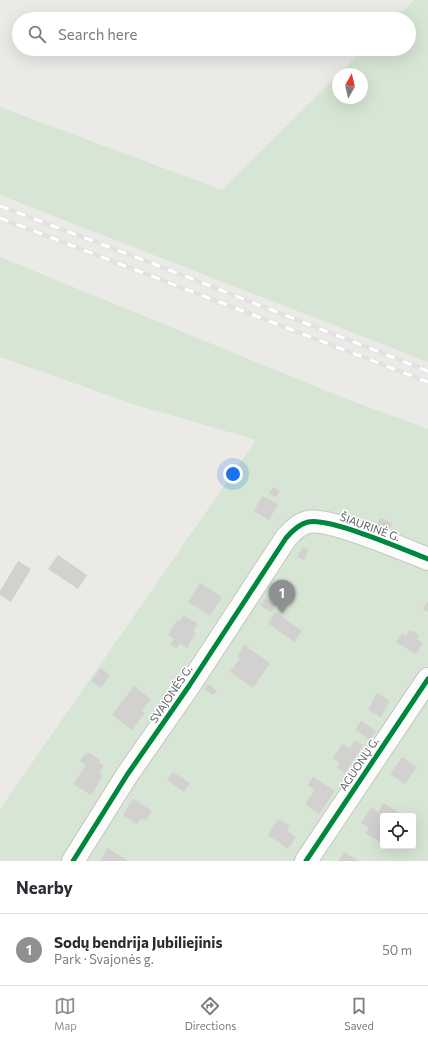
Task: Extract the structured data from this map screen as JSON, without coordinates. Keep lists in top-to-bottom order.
{
  "streets": {
    "street": ["ŠIAURINĖ G.", "SVAJONĖS G.", "AGUONŲ G."]
  },
  "crossings": [
    ["ŠIAURINĖ G.", "SVAJONĖS G."]
  ],
  "north": "top",
  "page": {
    "search": "Search here",
    "pins": "1",
    "heading": "Nearby",
    "list": [
      {
        "mark": "1",
        "name": "Sodų bendrija Jubiliejinis",
        "note": "Park · Svajonės g.",
        "value": "50 m"
      }
    ],
    "nav": ["Map", "Directions", "Saved"]
  }
}
